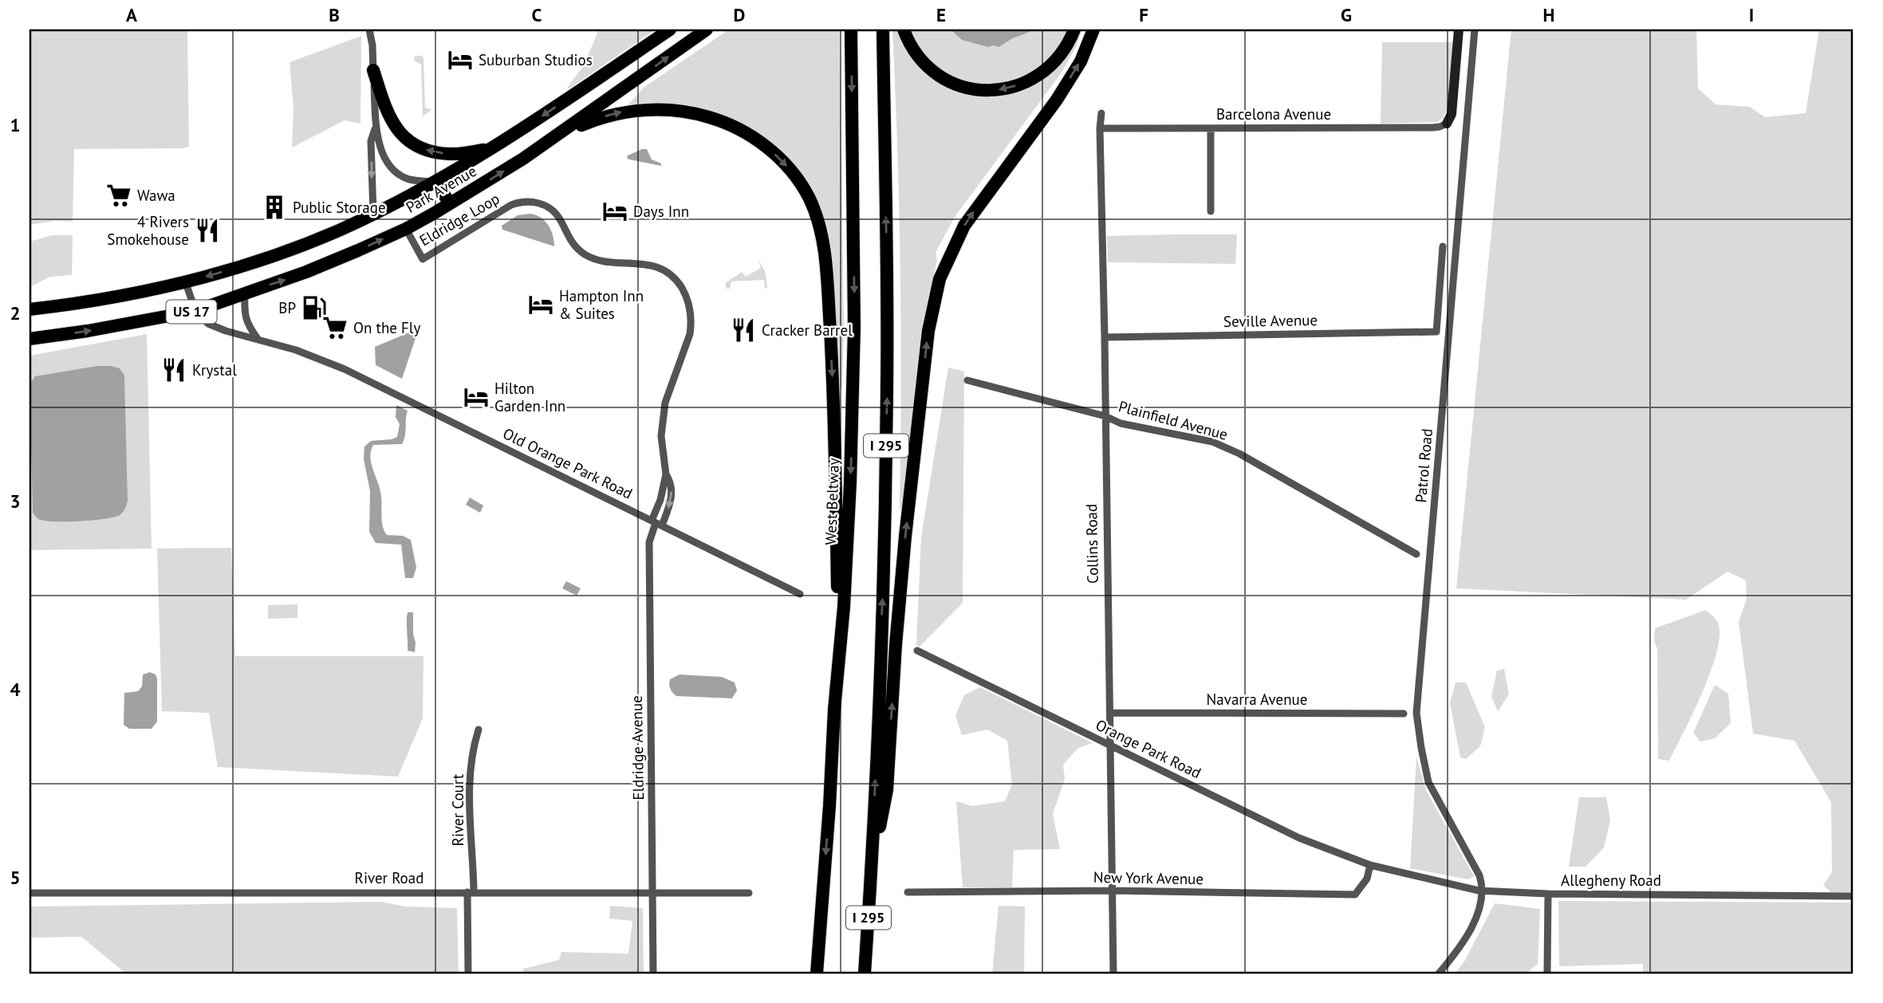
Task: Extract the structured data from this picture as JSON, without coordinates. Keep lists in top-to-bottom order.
{
  "streets": {
    "highway": [
      "Park Avenue",
      "US 17",
      "I 295",
      "West Beltway"
    ],
    "street": [
      "Barcelona Avenue",
      "Eldridge Loop",
      "Seville Avenue",
      "Plainfield Avenue",
      "Old Orange Park Road",
      "Patrol Road",
      "Collins Road",
      "Navarra Avenue",
      "Eldridge Avenue",
      "Orange Park Road",
      "River Court",
      "River Road",
      "New York Avenue",
      "Allegheny Road"
    ]
  },
  "crossings": [
    ["Barcelona Avenue", "Collins Road"],
    ["Park Avenue", "Eldridge Loop"],
    ["Park Avenue", "Old Orange Park Road"],
    ["Eldridge Loop", "Old Orange Park Road"],
    ["Eldridge Loop", "Eldridge Avenue"],
    ["Seville Avenue", "Collins Road"],
    ["Plainfield Avenue", "Collins Road"],
    ["Old Orange Park Road", "Eldridge Avenue"],
    ["Patrol Road", "Allegheny Road"],
    ["Collins Road", "Navarra Avenue"],
    ["Collins Road", "Orange Park Road"],
    ["Collins Road", "New York Avenue"],
    ["Eldridge Avenue", "River Road"],
    ["Orange Park Road", "New York Avenue"],
    ["Orange Park Road", "Allegheny Road"],
    ["River Court", "River Road"],
    ["New York Avenue", "Allegheny Road"]
  ],
  "places": {
    "hotel": [
      "Suburban Studios",
      "Days Inn",
      "Hampton Inn & Suites",
      "Hilton Garden Inn"
    ],
    "supermarket": ["Wawa", "On the Fly"],
    "building": ["Public Storage"],
    "restaurant": ["4 Rivers Smokehouse", "Cracker Barrel", "Krystal"],
    "fuel station": ["BP"]
  },
  "grid": {
    "columns": [
      "A",
      "B",
      "C",
      "D",
      "E",
      "F",
      "G",
      "H",
      "I"
    ],
    "rows": [
      "1",
      "2",
      "3",
      "4",
      "5"
    ]
  }
}
